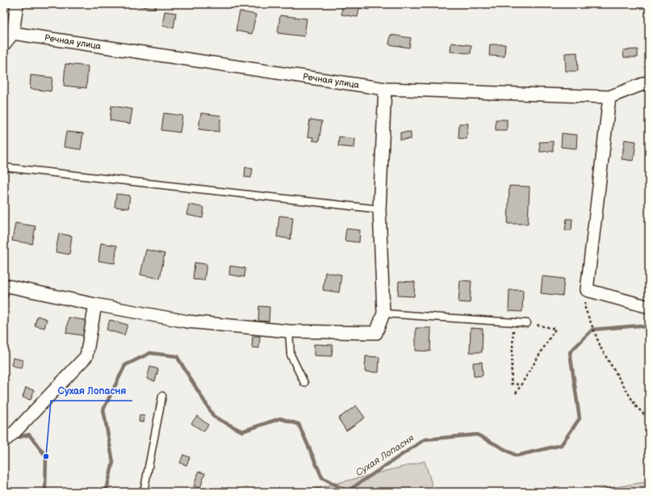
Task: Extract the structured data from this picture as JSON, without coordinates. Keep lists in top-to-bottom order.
{
  "streets": {
    "street": ["Речная улица"]
  },
  "water": ["Сухая Лопасня"],
  "places": ["Сухая Лопасня"]
}
